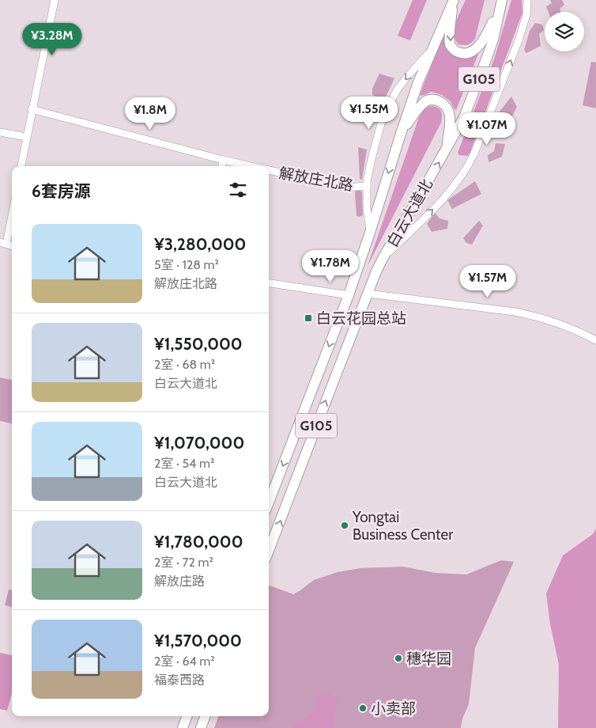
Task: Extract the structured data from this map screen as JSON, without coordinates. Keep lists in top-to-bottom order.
{
  "streets": {
    "highway": ["G105", "白云大道北"],
    "street": ["解放庄北路"]
  },
  "places": {
    "transit": ["白云花园总站"],
    "other": ["Yongtai Business Center", "穗华园", "小卖部"]
  },
  "page": {
    "price": [
      "¥3.28M",
      "¥1.55M",
      "¥1.8M",
      "¥1.07M",
      "¥1.78M",
      "¥1.57M"
    ],
    "heading": "6套房源",
    "list": [
      {
        "name": "¥3,280,000",
        "note": "5室 · 128 m² · 解放庄北路"
      },
      {
        "name": "¥1,550,000",
        "note": "2室 · 68 m² · 白云大道北"
      },
      {
        "name": "¥1,070,000",
        "note": "2室 · 54 m² · 白云大道北"
      },
      {
        "name": "¥1,780,000",
        "note": "2室 · 72 m² · 解放庄路"
      },
      {
        "name": "¥1,570,000",
        "note": "2室 · 64 m² · 福泰西路"
      }
    ]
  }
}
